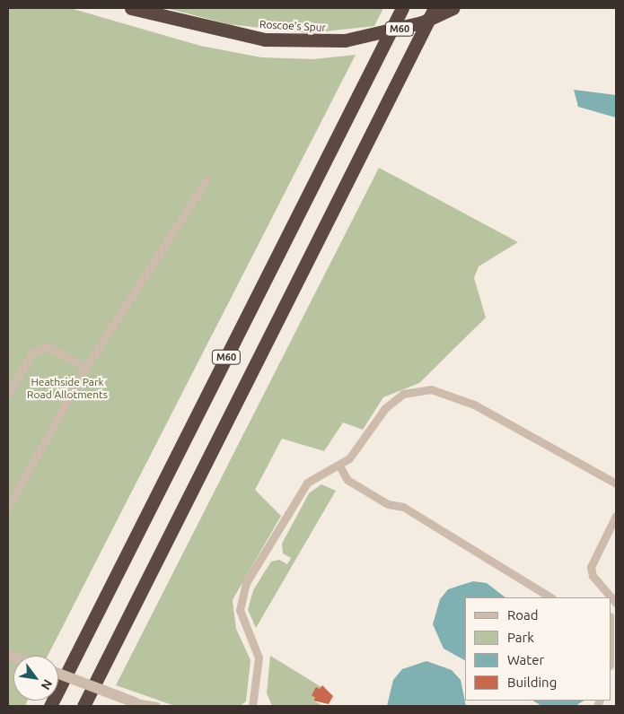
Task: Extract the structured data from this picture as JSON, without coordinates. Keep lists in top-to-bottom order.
{
  "streets": {
    "highway": ["Roscoe's Spur", "M60"]
  },
  "parks": ["Heathside Park Road Allotments"],
  "legend": [
    "Road",
    "Park",
    "Water",
    "Building"
  ],
  "north": "bottom right"
}
